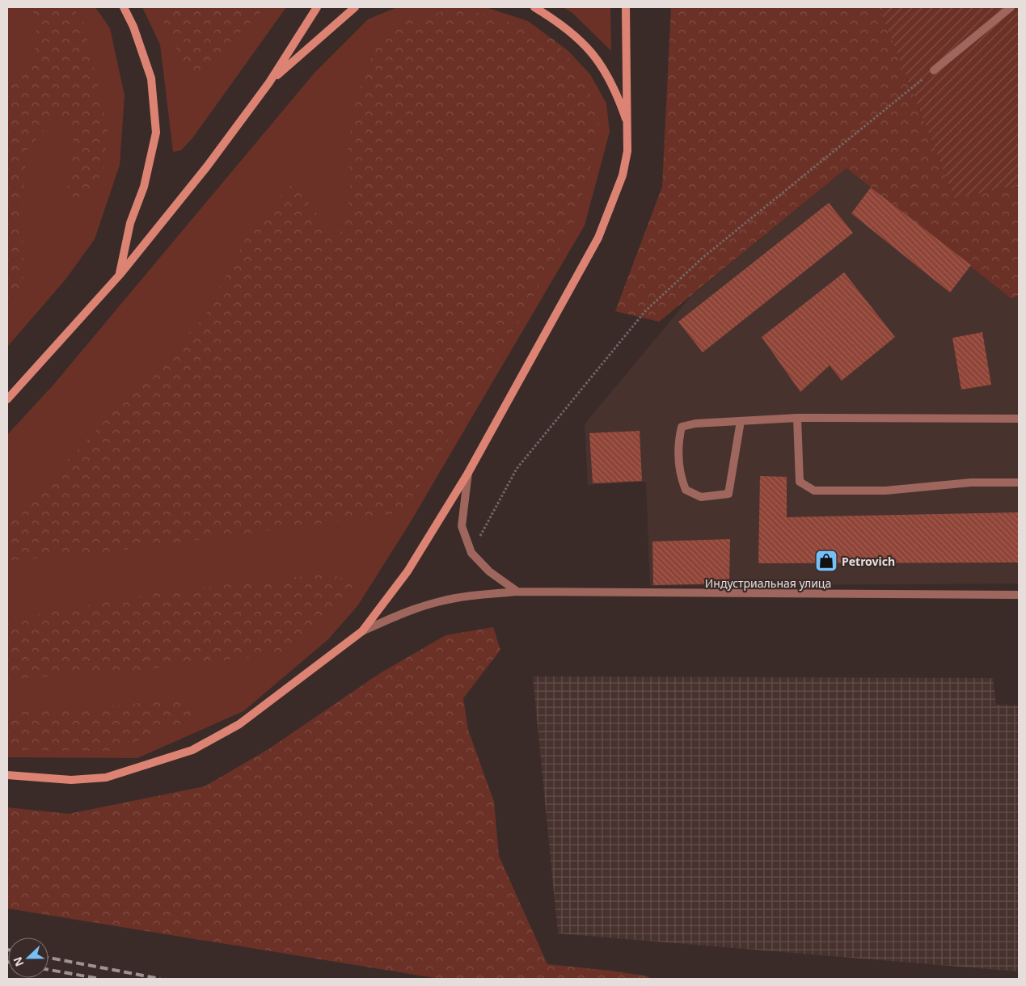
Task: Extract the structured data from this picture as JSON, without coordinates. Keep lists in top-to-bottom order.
{
  "streets": {
    "street": ["Индустриальная улица"]
  },
  "places": {
    "shop": ["Petrovich"]
  },
  "north": "left"
}
